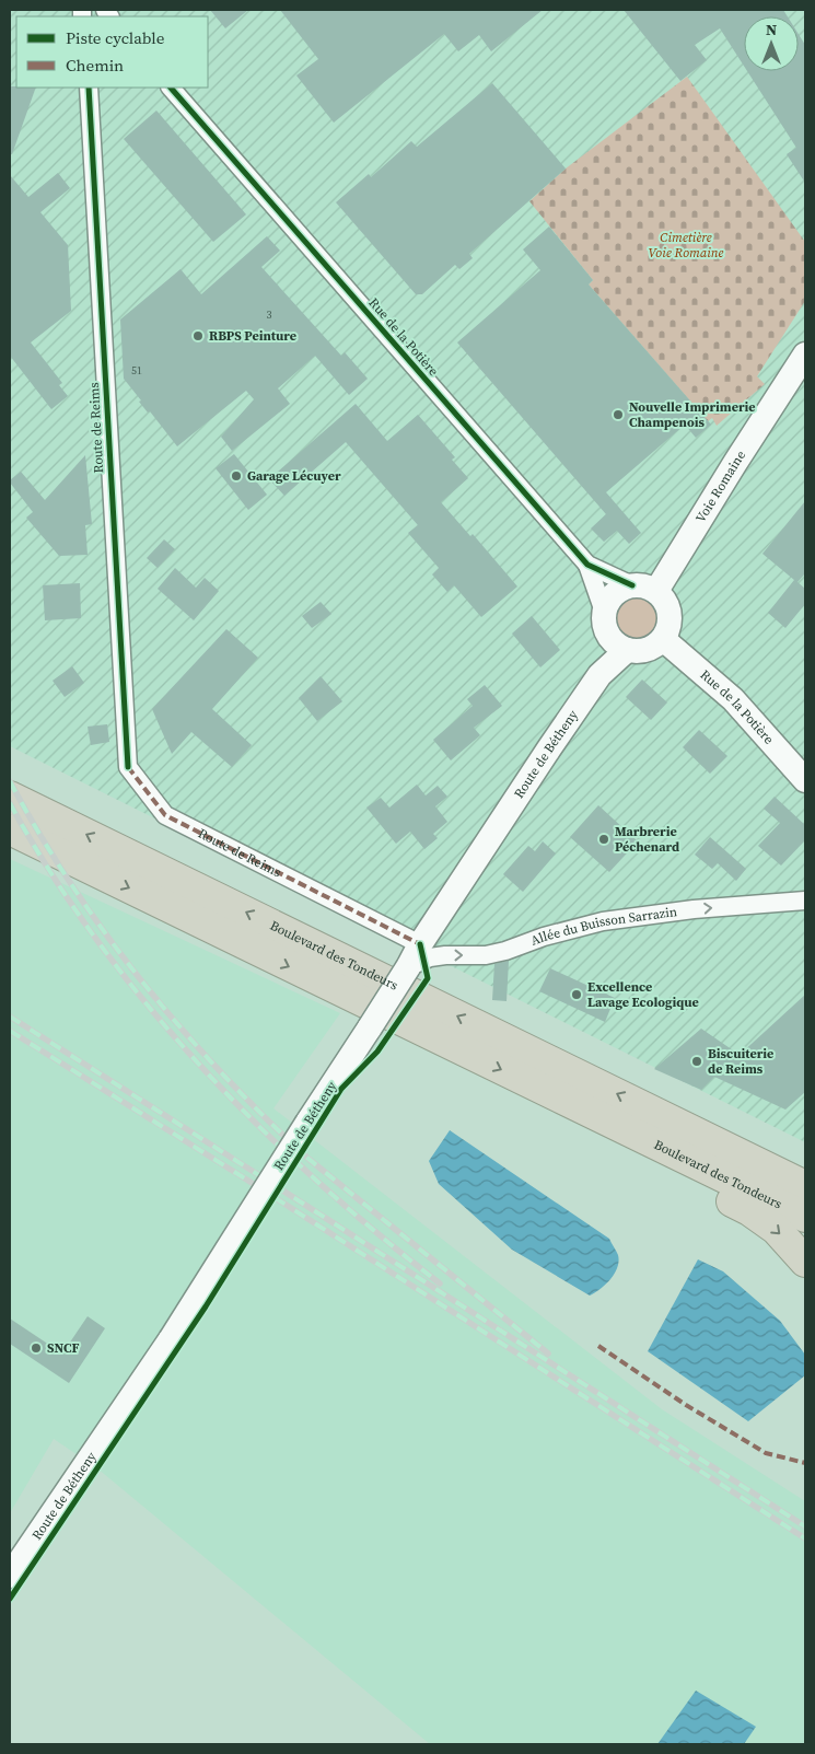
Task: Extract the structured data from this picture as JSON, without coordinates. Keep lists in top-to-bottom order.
{
  "streets": {
    "highway": ["Boulevard des Tondeurs"],
    "main road": ["Rue de la Potière", "Voie Romaine", "Route de Bétheny"],
    "street": ["Route de Reims", "Allée du Buisson Sarrazin"]
  },
  "crossings": [
    ["Rue de la Potière", "Voie Romaine"],
    ["Rue de la Potière", "Route de Bétheny"],
    ["Route de Reims", "Route de Bétheny"],
    ["Voie Romaine", "Route de Bétheny"],
    ["Route de Bétheny", "Allée du Buisson Sarrazin"]
  ],
  "one_way": ["Allée du Buisson Sarrazin"],
  "parks": ["Cimetière Voie Romaine"],
  "places": [
    "RBPS Peinture",
    "Nouvelle Imprimerie Champenois",
    "Garage Lécuyer",
    "Marbrerie Péchenard",
    "Excellence Lavage Ecologique",
    "Biscuiterie de Reims",
    "SNCF"
  ],
  "house_numbers": ["3", "51"],
  "legend": ["Piste cyclable", "Chemin"],
  "north": "top"
}
